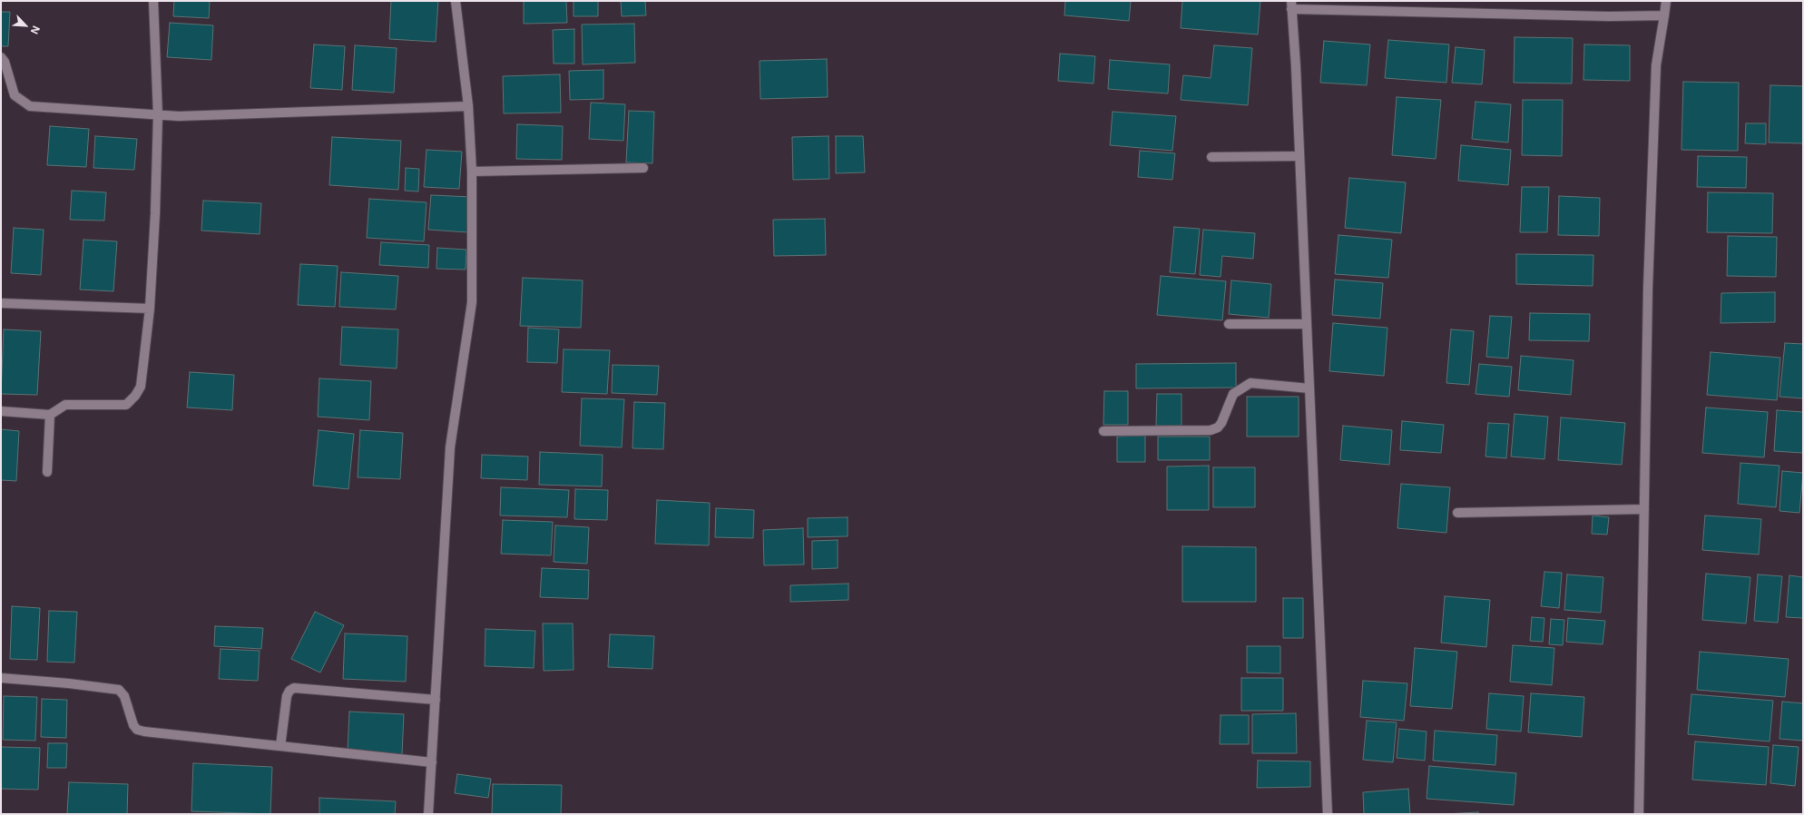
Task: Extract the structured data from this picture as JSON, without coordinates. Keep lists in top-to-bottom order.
{
  "north": "bottom right"
}
